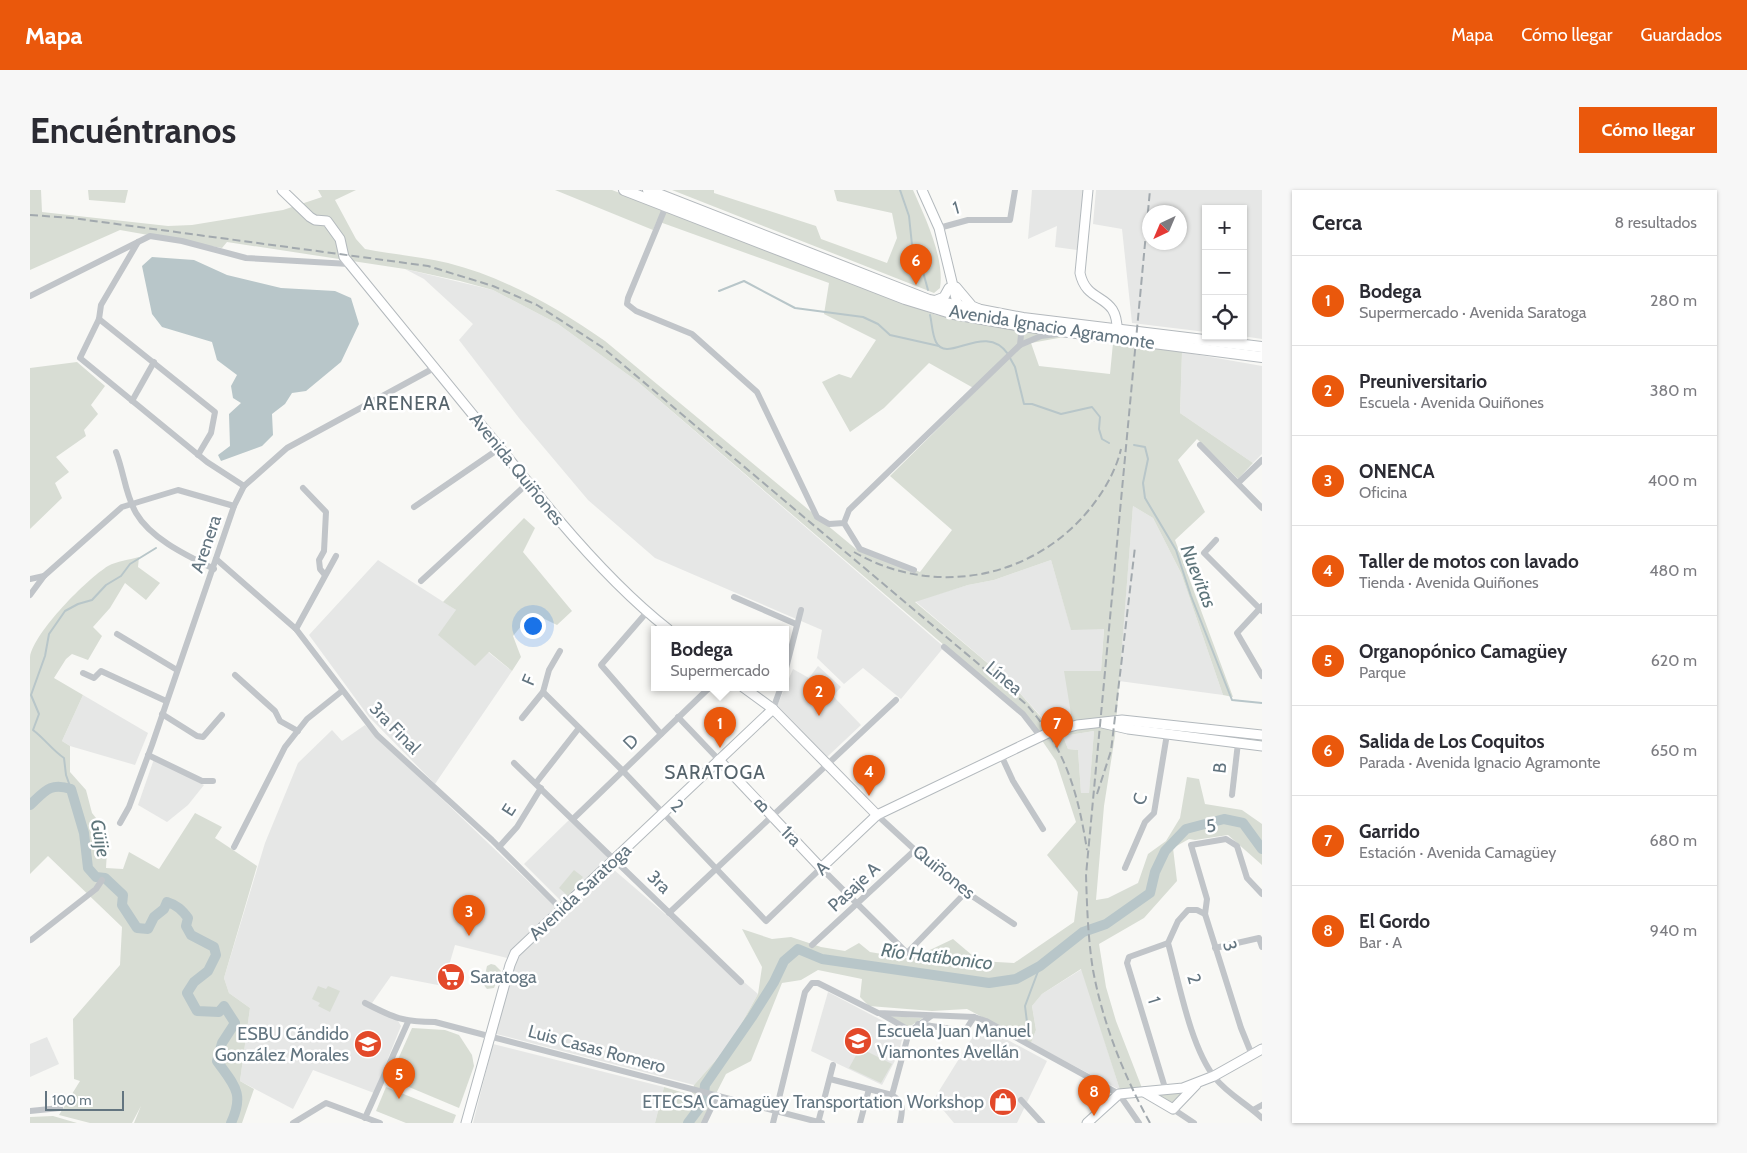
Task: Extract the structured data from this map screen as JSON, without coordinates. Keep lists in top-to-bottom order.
{
  "streets": {
    "main road": [
      "Avenida Ignacio Agramonte",
      "Avenida Quiñones",
      "1ra",
      "A",
      "Avenida Saratoga"
    ],
    "street": [
      "1",
      "Arenera",
      "Línea",
      "F",
      "3ra Final",
      "D",
      "B",
      "C",
      "2",
      "E",
      "5",
      "Quiñones",
      "3ra",
      "Pasaje A",
      "3",
      "Luis Casas Romero"
    ]
  },
  "crossings": [
    ["1", "2"],
    ["Avenida Quiñones", "Arenera"],
    ["Arenera", "3ra Final"],
    ["Línea", "A"],
    ["F", "2"],
    ["3ra Final", "E"],
    ["3ra Final", "Avenida Saratoga"],
    ["D", "2"],
    ["D", "1ra"],
    ["D", "3ra"],
    ["B", "2"],
    ["B", "1ra"],
    ["B", "3ra"],
    ["2", "E"],
    ["2", "A"],
    ["2", "Avenida Saratoga"],
    ["E", "3ra"],
    ["5", "3"],
    ["1ra", "A"],
    ["1ra", "Quiñones"],
    ["1ra", "Pasaje A"],
    ["1ra", "Avenida Saratoga"],
    ["A", "Quiñones"],
    ["Quiñones", "Pasaje A"],
    ["3ra", "Avenida Saratoga"],
    ["Avenida Saratoga", "Luis Casas Romero"]
  ],
  "districts": ["ARENERA", "SARATOGA"],
  "water": ["Nuevitas", "Güije", "Río Hatibonico"],
  "places": {
    "supermarket": ["Saratoga"],
    "school or university": ["Escuela Juan Manuel Viamontes Avellán", "ESBU Cándido González Morales"],
    "shop": ["ETECSA Camagüey Transportation Workshop"]
  },
  "scale_bar": "100 m",
  "north": "bottom left",
  "page": {
    "header": "Mapa",
    "nav": ["Mapa", "Cómo llegar", "Guardados"],
    "buttons": "Cómo llegar",
    "title": "Encuéntranos",
    "heading": ["Cerca", "8 resultados"],
    "map_buttons": ["+", "−"],
    "pins": [
      "6",
      "2",
      "1",
      "7",
      "4",
      "3",
      "5",
      "8"
    ],
    "list": [
      {
        "mark": "1",
        "name": "Bodega",
        "note": "Supermercado · Avenida Saratoga",
        "value": "280 m"
      },
      {
        "mark": "2",
        "name": "Preuniversitario",
        "note": "Escuela · Avenida Quiñones",
        "value": "380 m"
      },
      {
        "mark": "3",
        "name": "ONENCA",
        "note": "Oficina",
        "value": "400 m"
      },
      {
        "mark": "4",
        "name": "Taller de motos con lavado",
        "note": "Tienda · Avenida Quiñones",
        "value": "480 m"
      },
      {
        "mark": "5",
        "name": "Organopónico Camagüey",
        "note": "Parque",
        "value": "620 m"
      },
      {
        "mark": "6",
        "name": "Salida de Los Coquitos",
        "note": "Parada · Avenida Ignacio Agramonte",
        "value": "650 m"
      },
      {
        "mark": "7",
        "name": "Garrido",
        "note": "Estación · Avenida Camagüey",
        "value": "680 m"
      },
      {
        "mark": "8",
        "name": "El Gordo",
        "note": "Bar · A",
        "value": "940 m"
      }
    ],
    "popup": ["Bodega", "Supermercado"],
    "scale": "100 m"
  }
}
